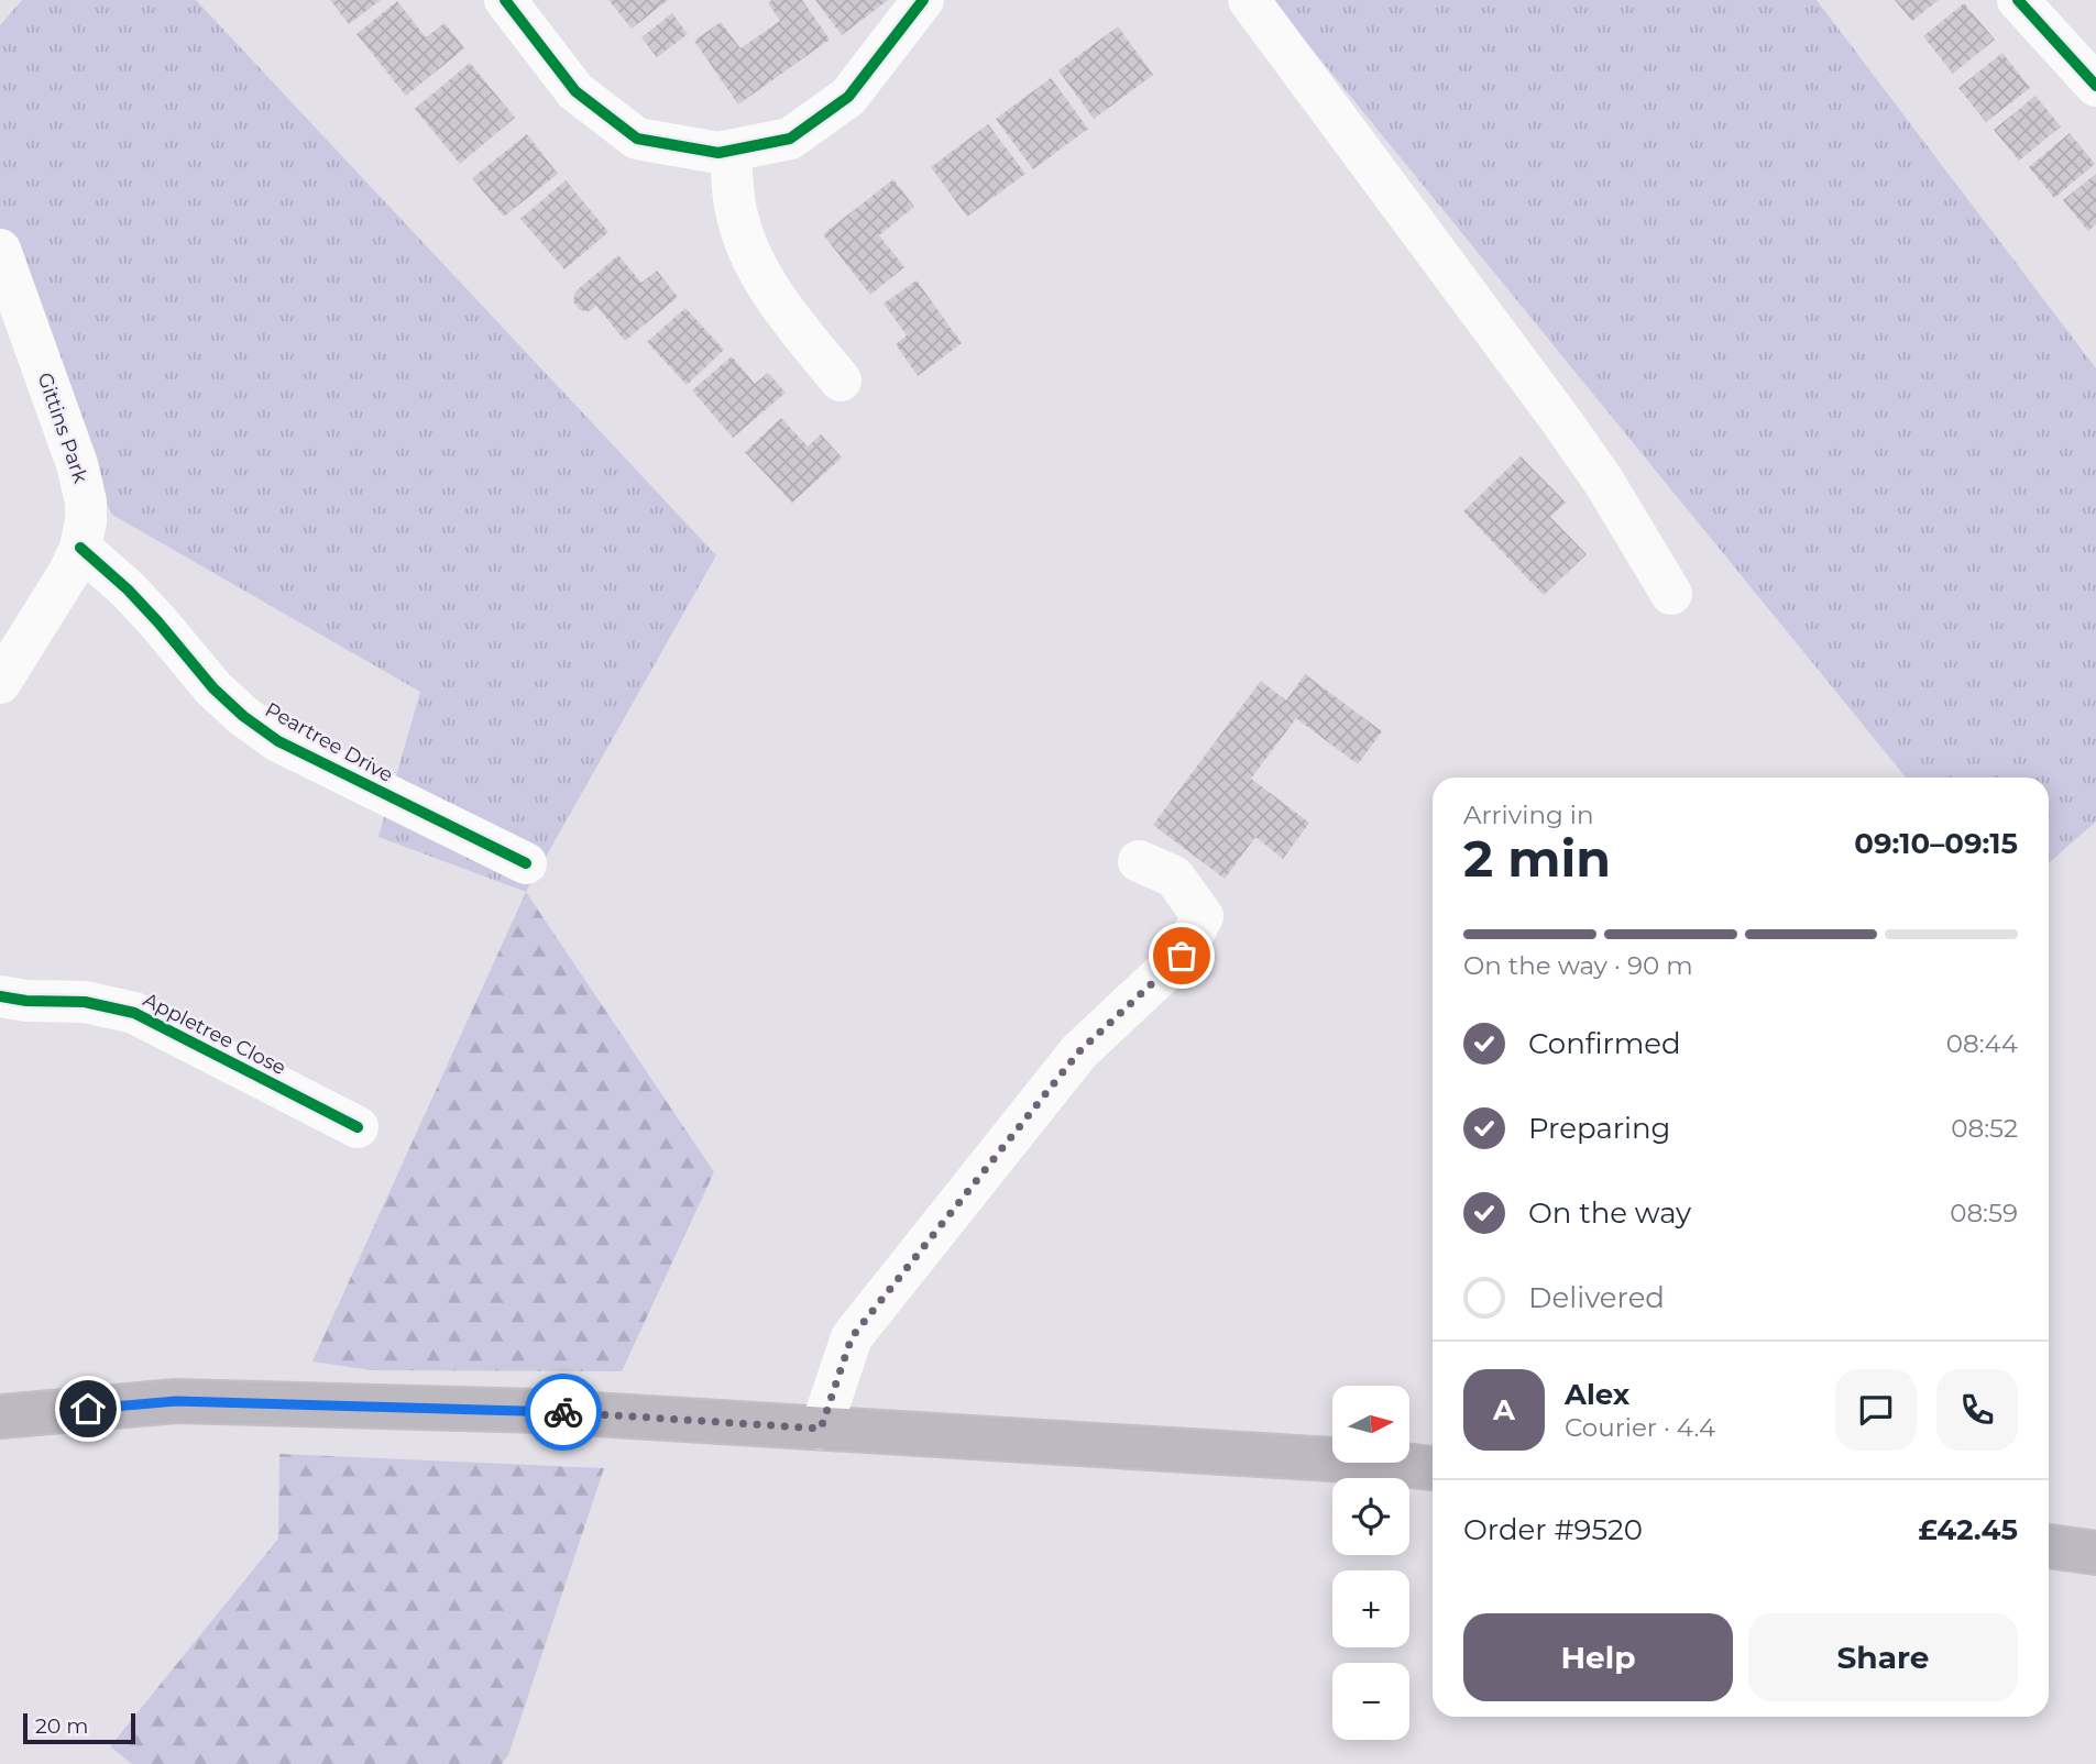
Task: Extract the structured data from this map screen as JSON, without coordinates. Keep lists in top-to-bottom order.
{
  "streets": {
    "street": ["Gittins Park", "Peartree Drive", "Appletree Close"]
  },
  "crossings": [
    ["Gittins Park", "Peartree Drive"]
  ],
  "scale_bar": "20 m",
  "north": "right",
  "page": {
    "heading": ["2 min", "Arriving in", "09:10–09:15"],
    "panel": [
      "Alex",
      "Courier · 4.4",
      "Order #9520",
      "£42.45"
    ],
    "bar": "On the way · 90 m",
    "list": [
      ["Confirmed", "08:44"],
      ["Preparing", "08:52"],
      ["On the way", "08:59"],
      "Delivered"
    ],
    "round": "A",
    "map_buttons": ["+", "−"],
    "buttons": ["Help", "Share"],
    "scale": "20 m"
  }
}
